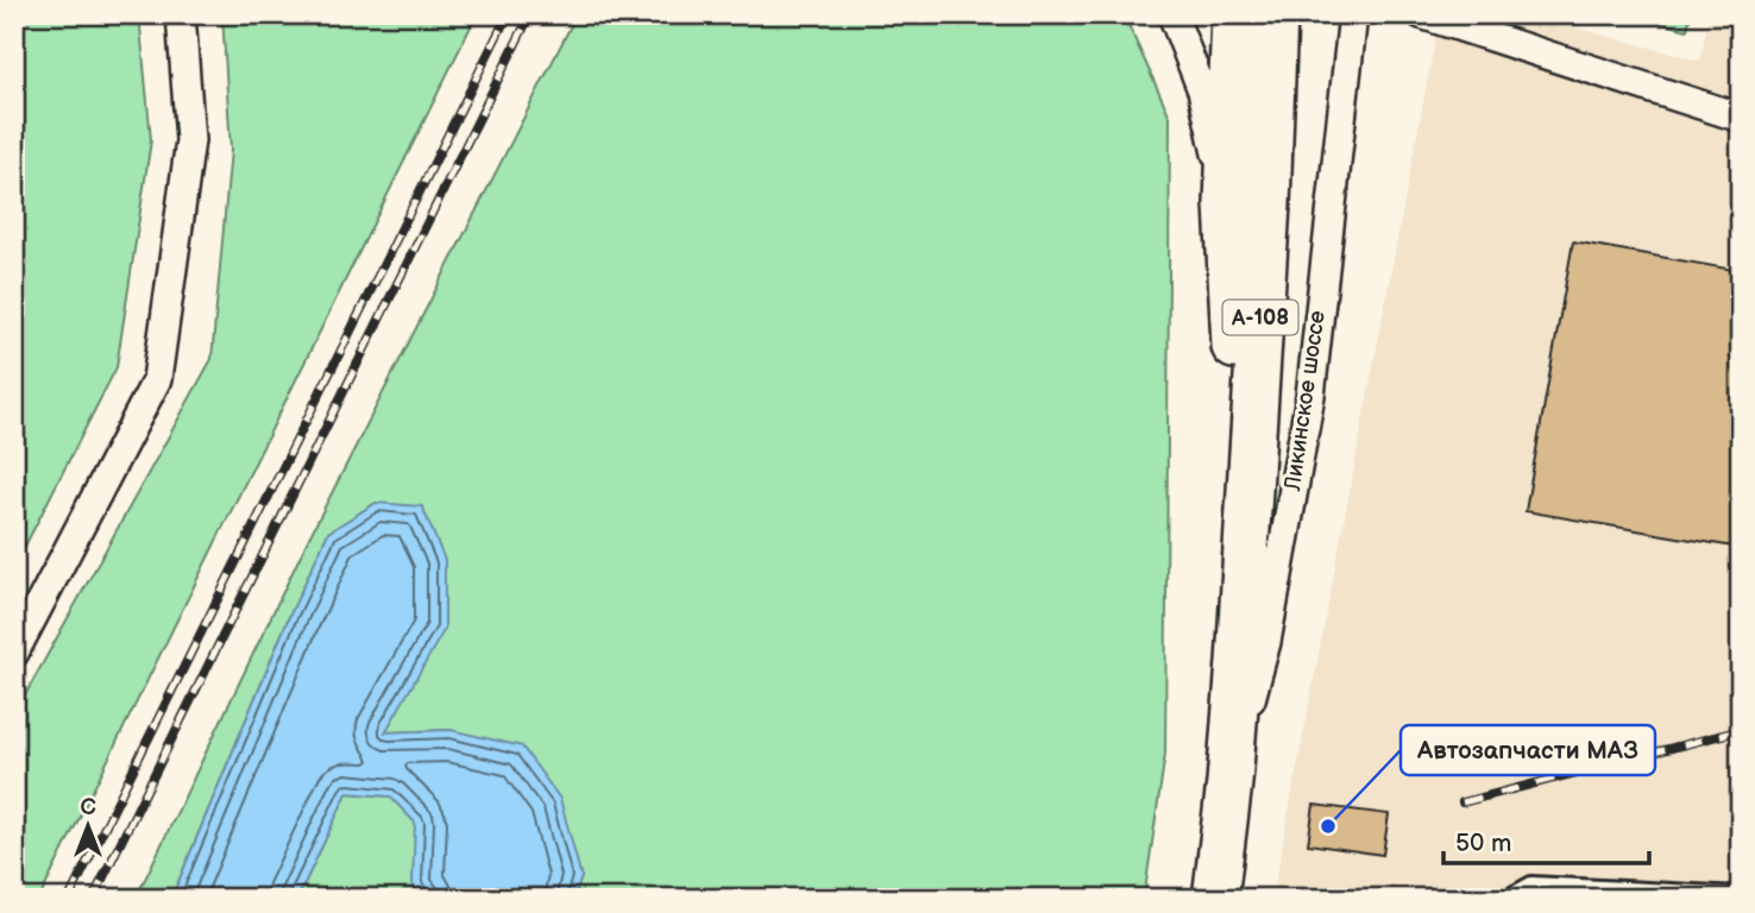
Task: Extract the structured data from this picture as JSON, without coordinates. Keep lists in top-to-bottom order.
{
  "streets": {
    "highway": ["А-108", "Ликинское шоссе"]
  },
  "places": ["Автозапчасти МАЗ"],
  "scale_bar": "50 m",
  "north": "top"
}
